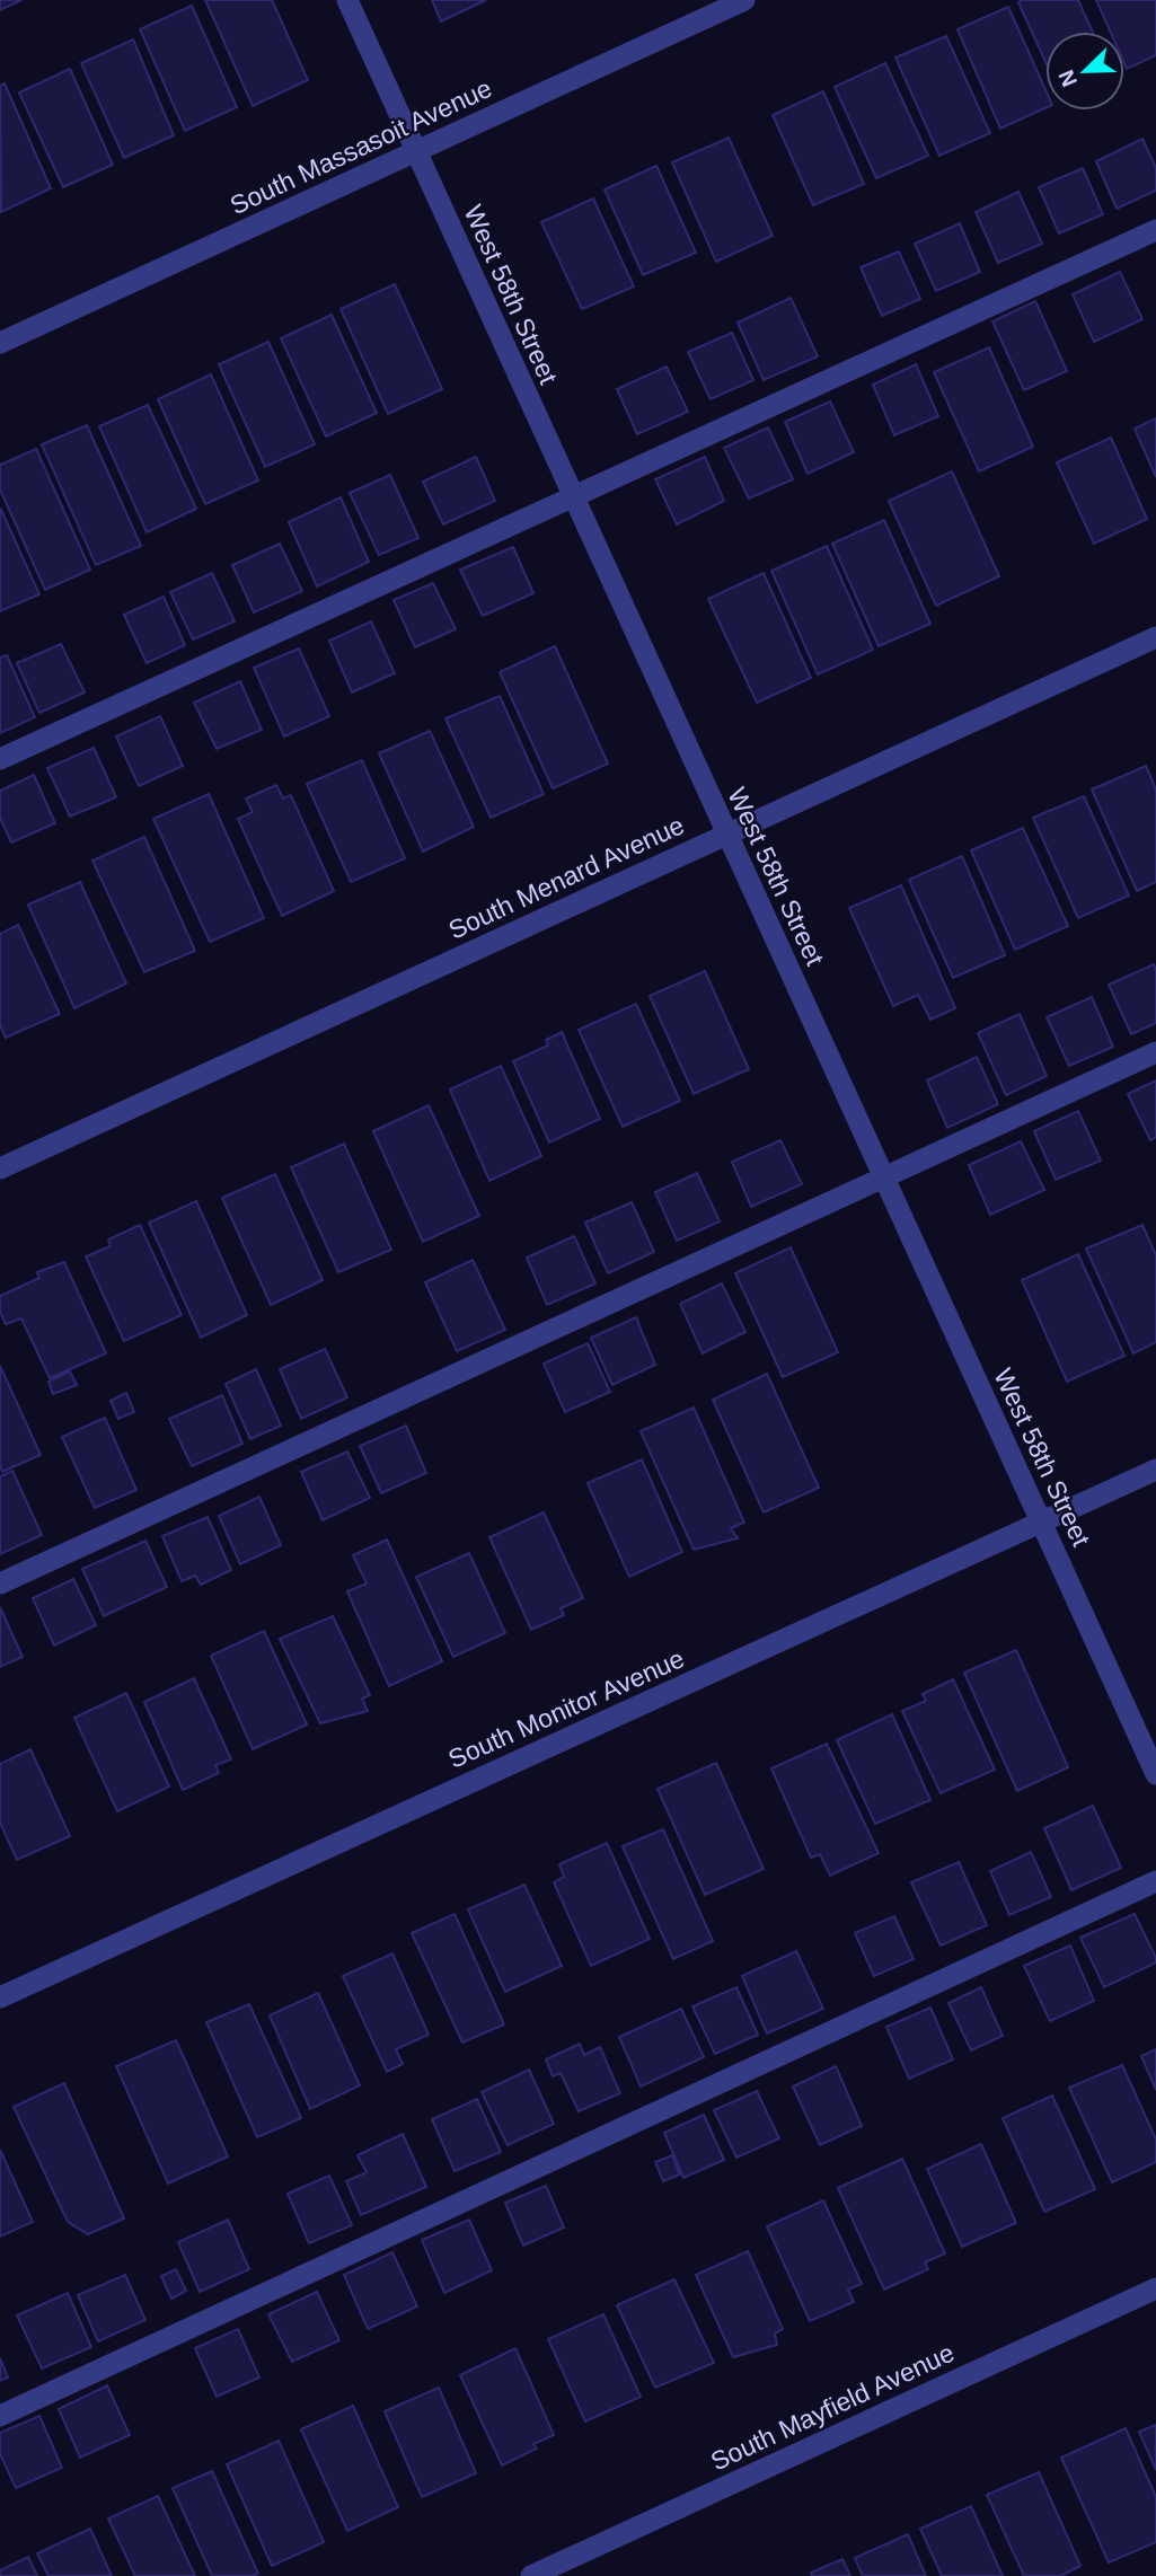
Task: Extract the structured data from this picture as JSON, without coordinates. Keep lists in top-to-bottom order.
{
  "streets": {
    "street": [
      "South Massasoit Avenue",
      "West 58th Street",
      "South Menard Avenue",
      "South Monitor Avenue",
      "South Mayfield Avenue"
    ]
  },
  "crossings": [
    ["South Massasoit Avenue", "West 58th Street"],
    ["West 58th Street", "South Menard Avenue"],
    ["West 58th Street", "South Monitor Avenue"]
  ],
  "north": "bottom left"
}
